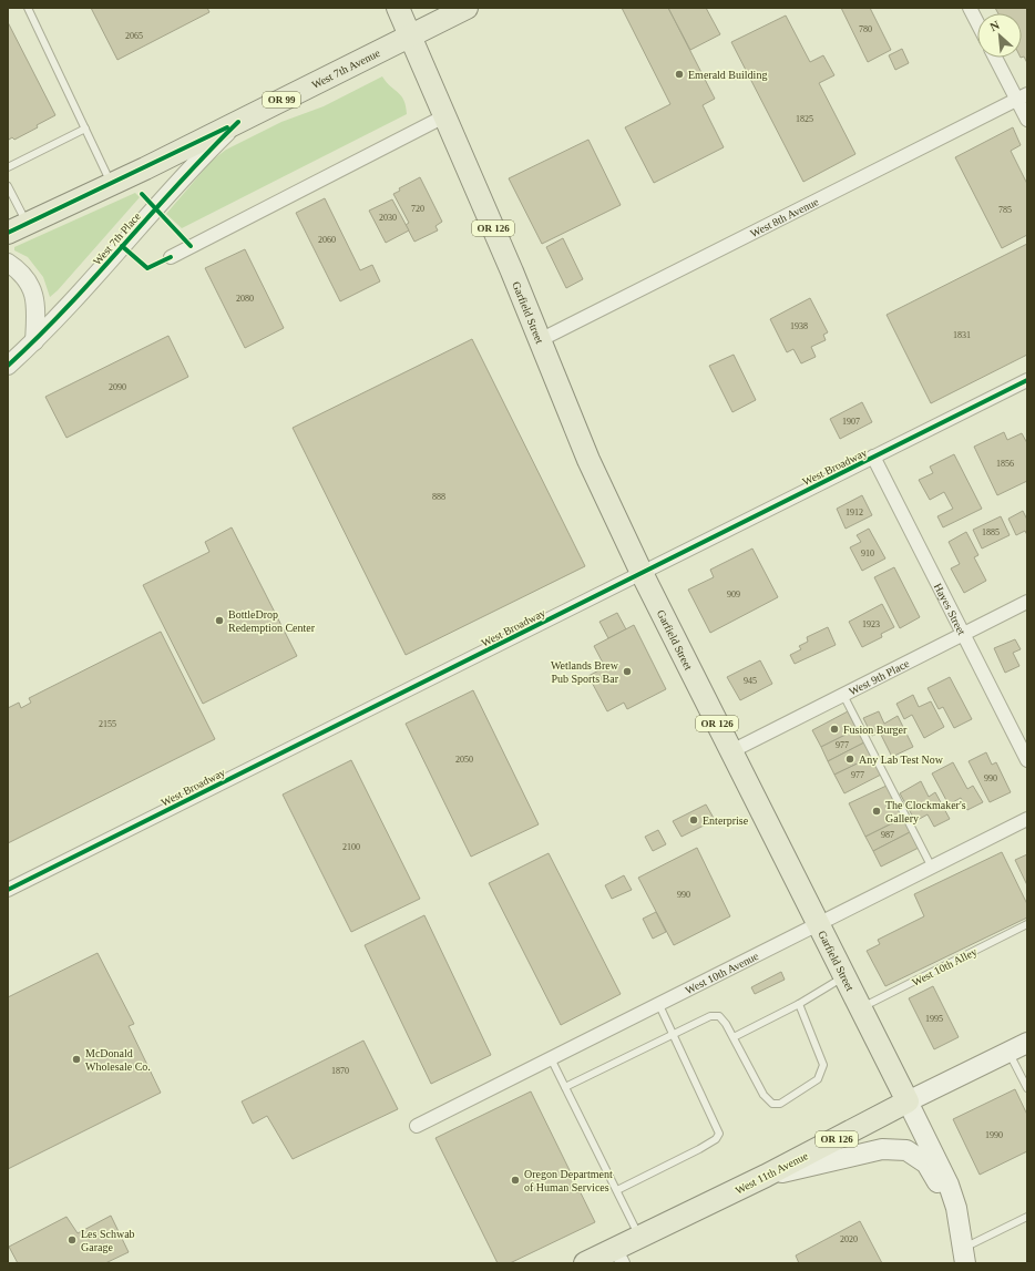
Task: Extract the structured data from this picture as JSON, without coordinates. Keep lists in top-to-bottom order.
{
  "streets": {
    "main road": [
      "West 7th Avenue",
      "OR 99",
      "OR 126",
      "Garfield Street",
      "West 11th Avenue"
    ],
    "street": [
      "West 8th Avenue",
      "West 7th Place",
      "West Broadway",
      "Hayes Street",
      "West 9th Place",
      "West 10th Avenue"
    ],
    "lane": ["West 10th Alley"]
  },
  "crossings": [
    ["West 7th Avenue", "West 7th Place"],
    ["West 7th Avenue", "Garfield Street"],
    ["West 8th Avenue", "Garfield Street"],
    ["Garfield Street", "West Broadway"],
    ["Garfield Street", "West 9th Place"],
    ["Garfield Street", "West 10th Alley"],
    ["Garfield Street", "West 10th Avenue"],
    ["Garfield Street", "West 11th Avenue"],
    ["West Broadway", "Hayes Street"],
    ["Hayes Street", "West 9th Place"]
  ],
  "places": [
    "Emerald Building",
    "BottleDrop Redemption Center",
    "Wetlands Brew Pub Sports Bar",
    "Fusion Burger",
    "Any Lab Test Now",
    "The Clockmaker's Gallery",
    "Enterprise",
    "McDonald Wholesale Co.",
    "Oregon Department of Human Services",
    "Les Schwab Garage"
  ],
  "house_numbers": [
    "780",
    "2065",
    "1825",
    "720",
    "785",
    "2030",
    "2060",
    "2080",
    "1938",
    "1831",
    "2090",
    "1907",
    "1856",
    "888",
    "1912",
    "1885",
    "910",
    "909",
    "1923",
    "945",
    "2155",
    "977",
    "2050",
    "977",
    "990",
    "987",
    "2100",
    "990",
    "1995",
    "1870",
    "1990",
    "2020"
  ],
  "north": "top left"
}
